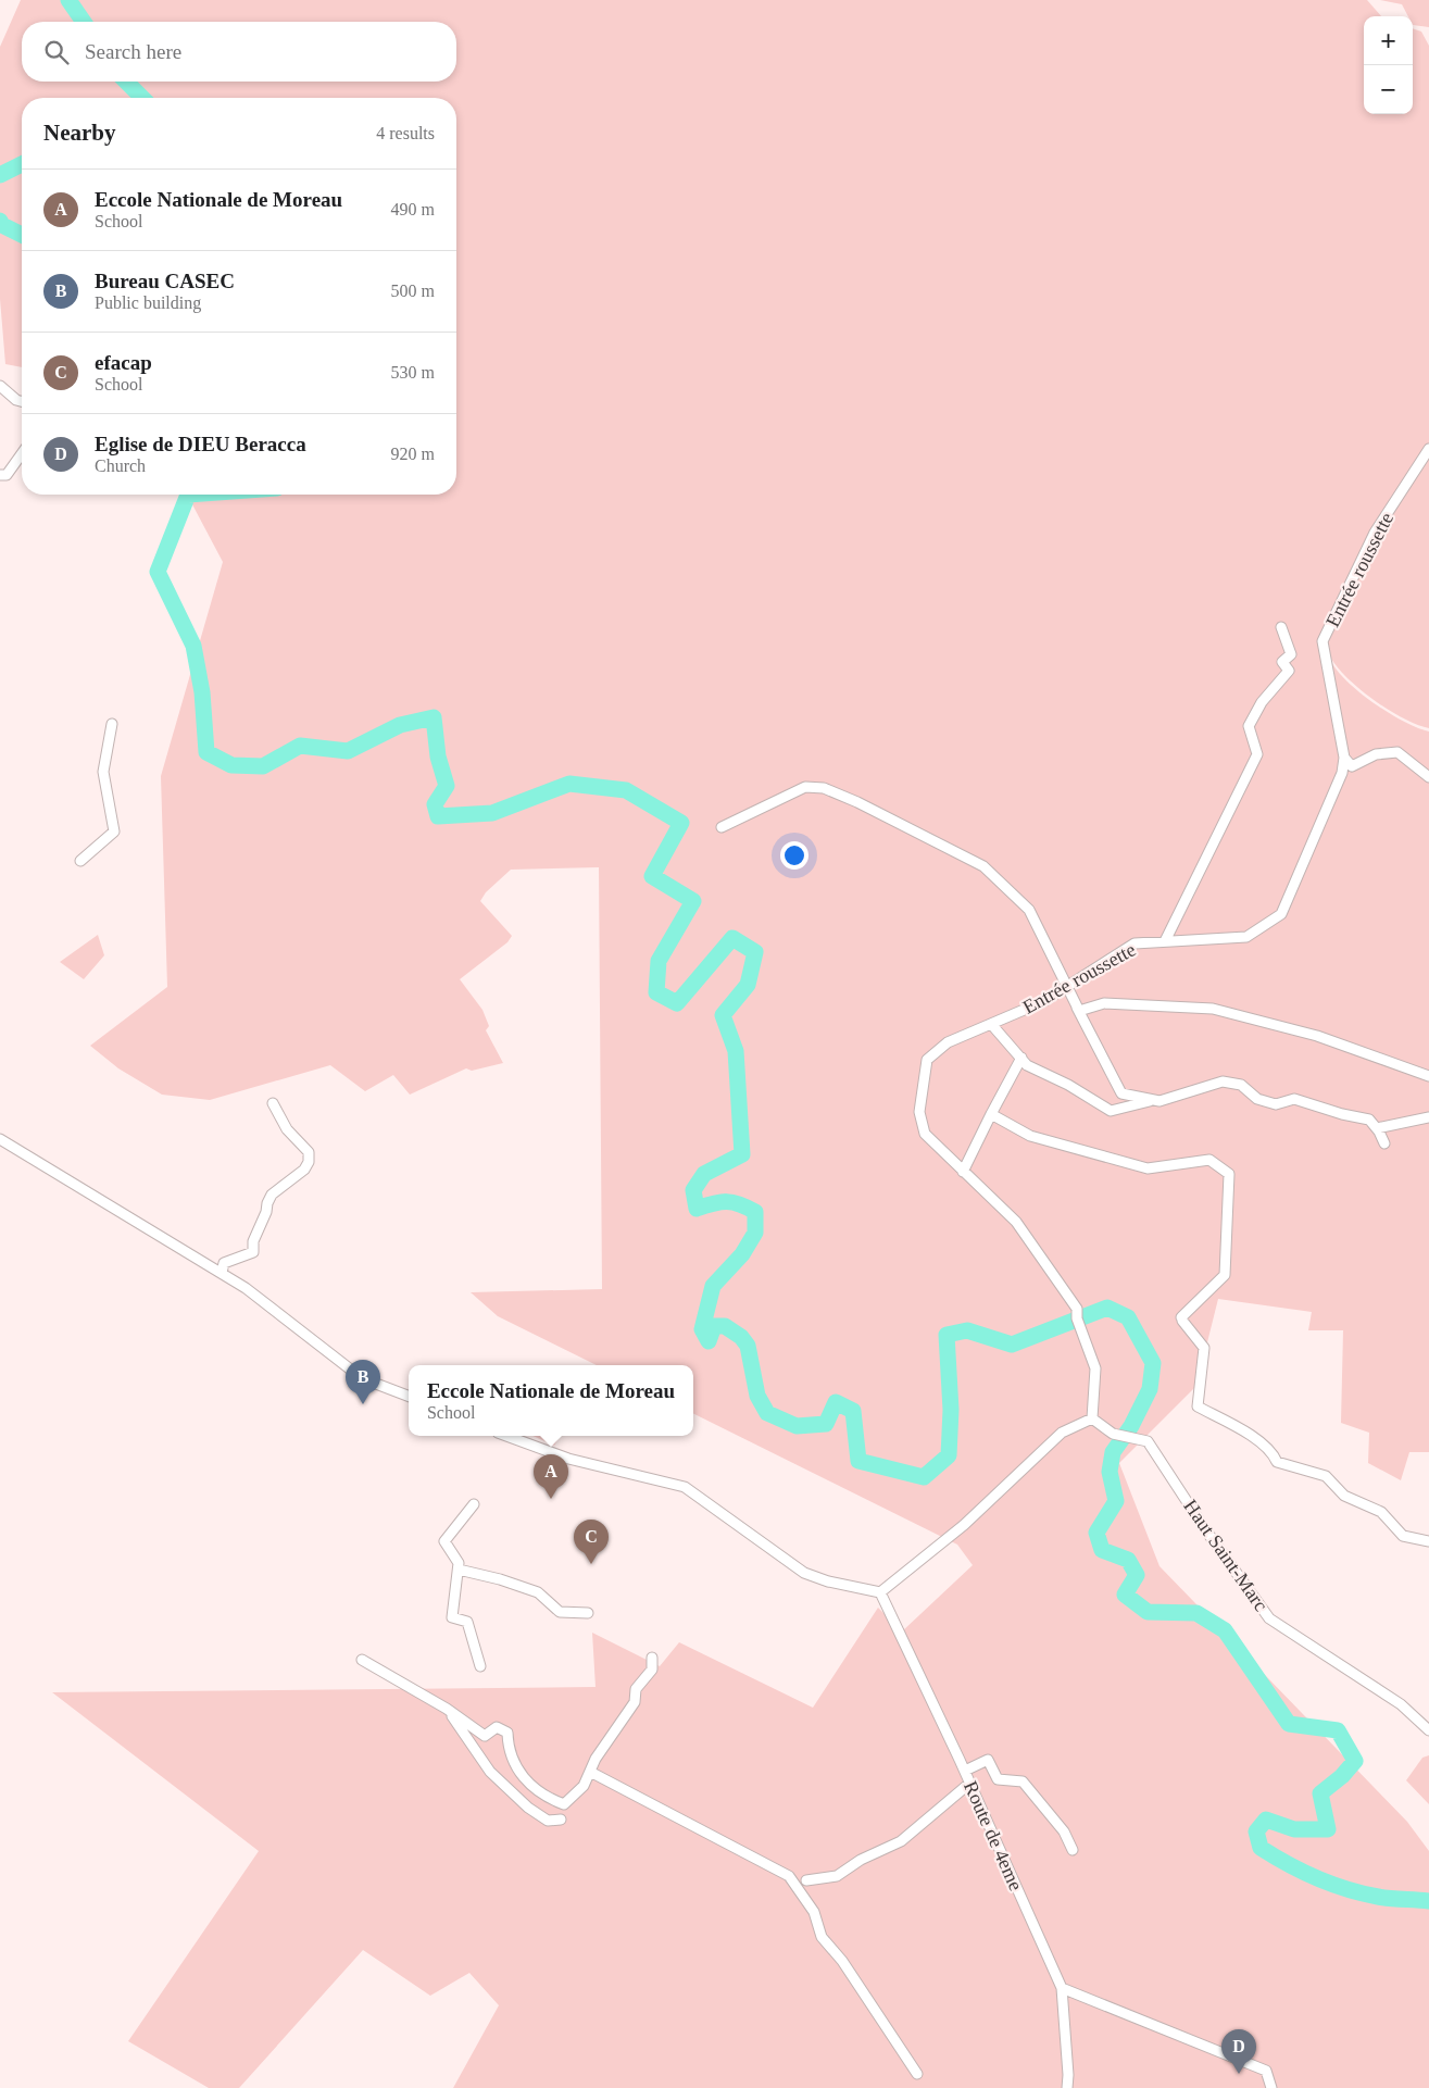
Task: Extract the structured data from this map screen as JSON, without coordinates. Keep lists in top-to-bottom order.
{
  "streets": {
    "street": ["Entrée roussette", "Haut Saint-Marc", "Route de 4eme"]
  },
  "crossings": [
    ["Entrée roussette", "Haut Saint-Marc"]
  ],
  "page": {
    "map_buttons": ["+", "−"],
    "search": "Search here",
    "heading": ["Nearby", "4 results"],
    "list": [
      {
        "mark": "A",
        "name": "Eccole Nationale de Moreau",
        "note": "School",
        "value": "490 m"
      },
      {
        "mark": "B",
        "name": "Bureau CASEC",
        "note": "Public building",
        "value": "500 m"
      },
      {
        "mark": "C",
        "name": "efacap",
        "note": "School",
        "value": "530 m"
      },
      {
        "mark": "D",
        "name": "Eglise de DIEU Beracca",
        "note": "Church",
        "value": "920 m"
      }
    ],
    "pins": [
      "B",
      "A",
      "C",
      "D"
    ],
    "popup": ["Eccole Nationale de Moreau", "School"]
  }
}
